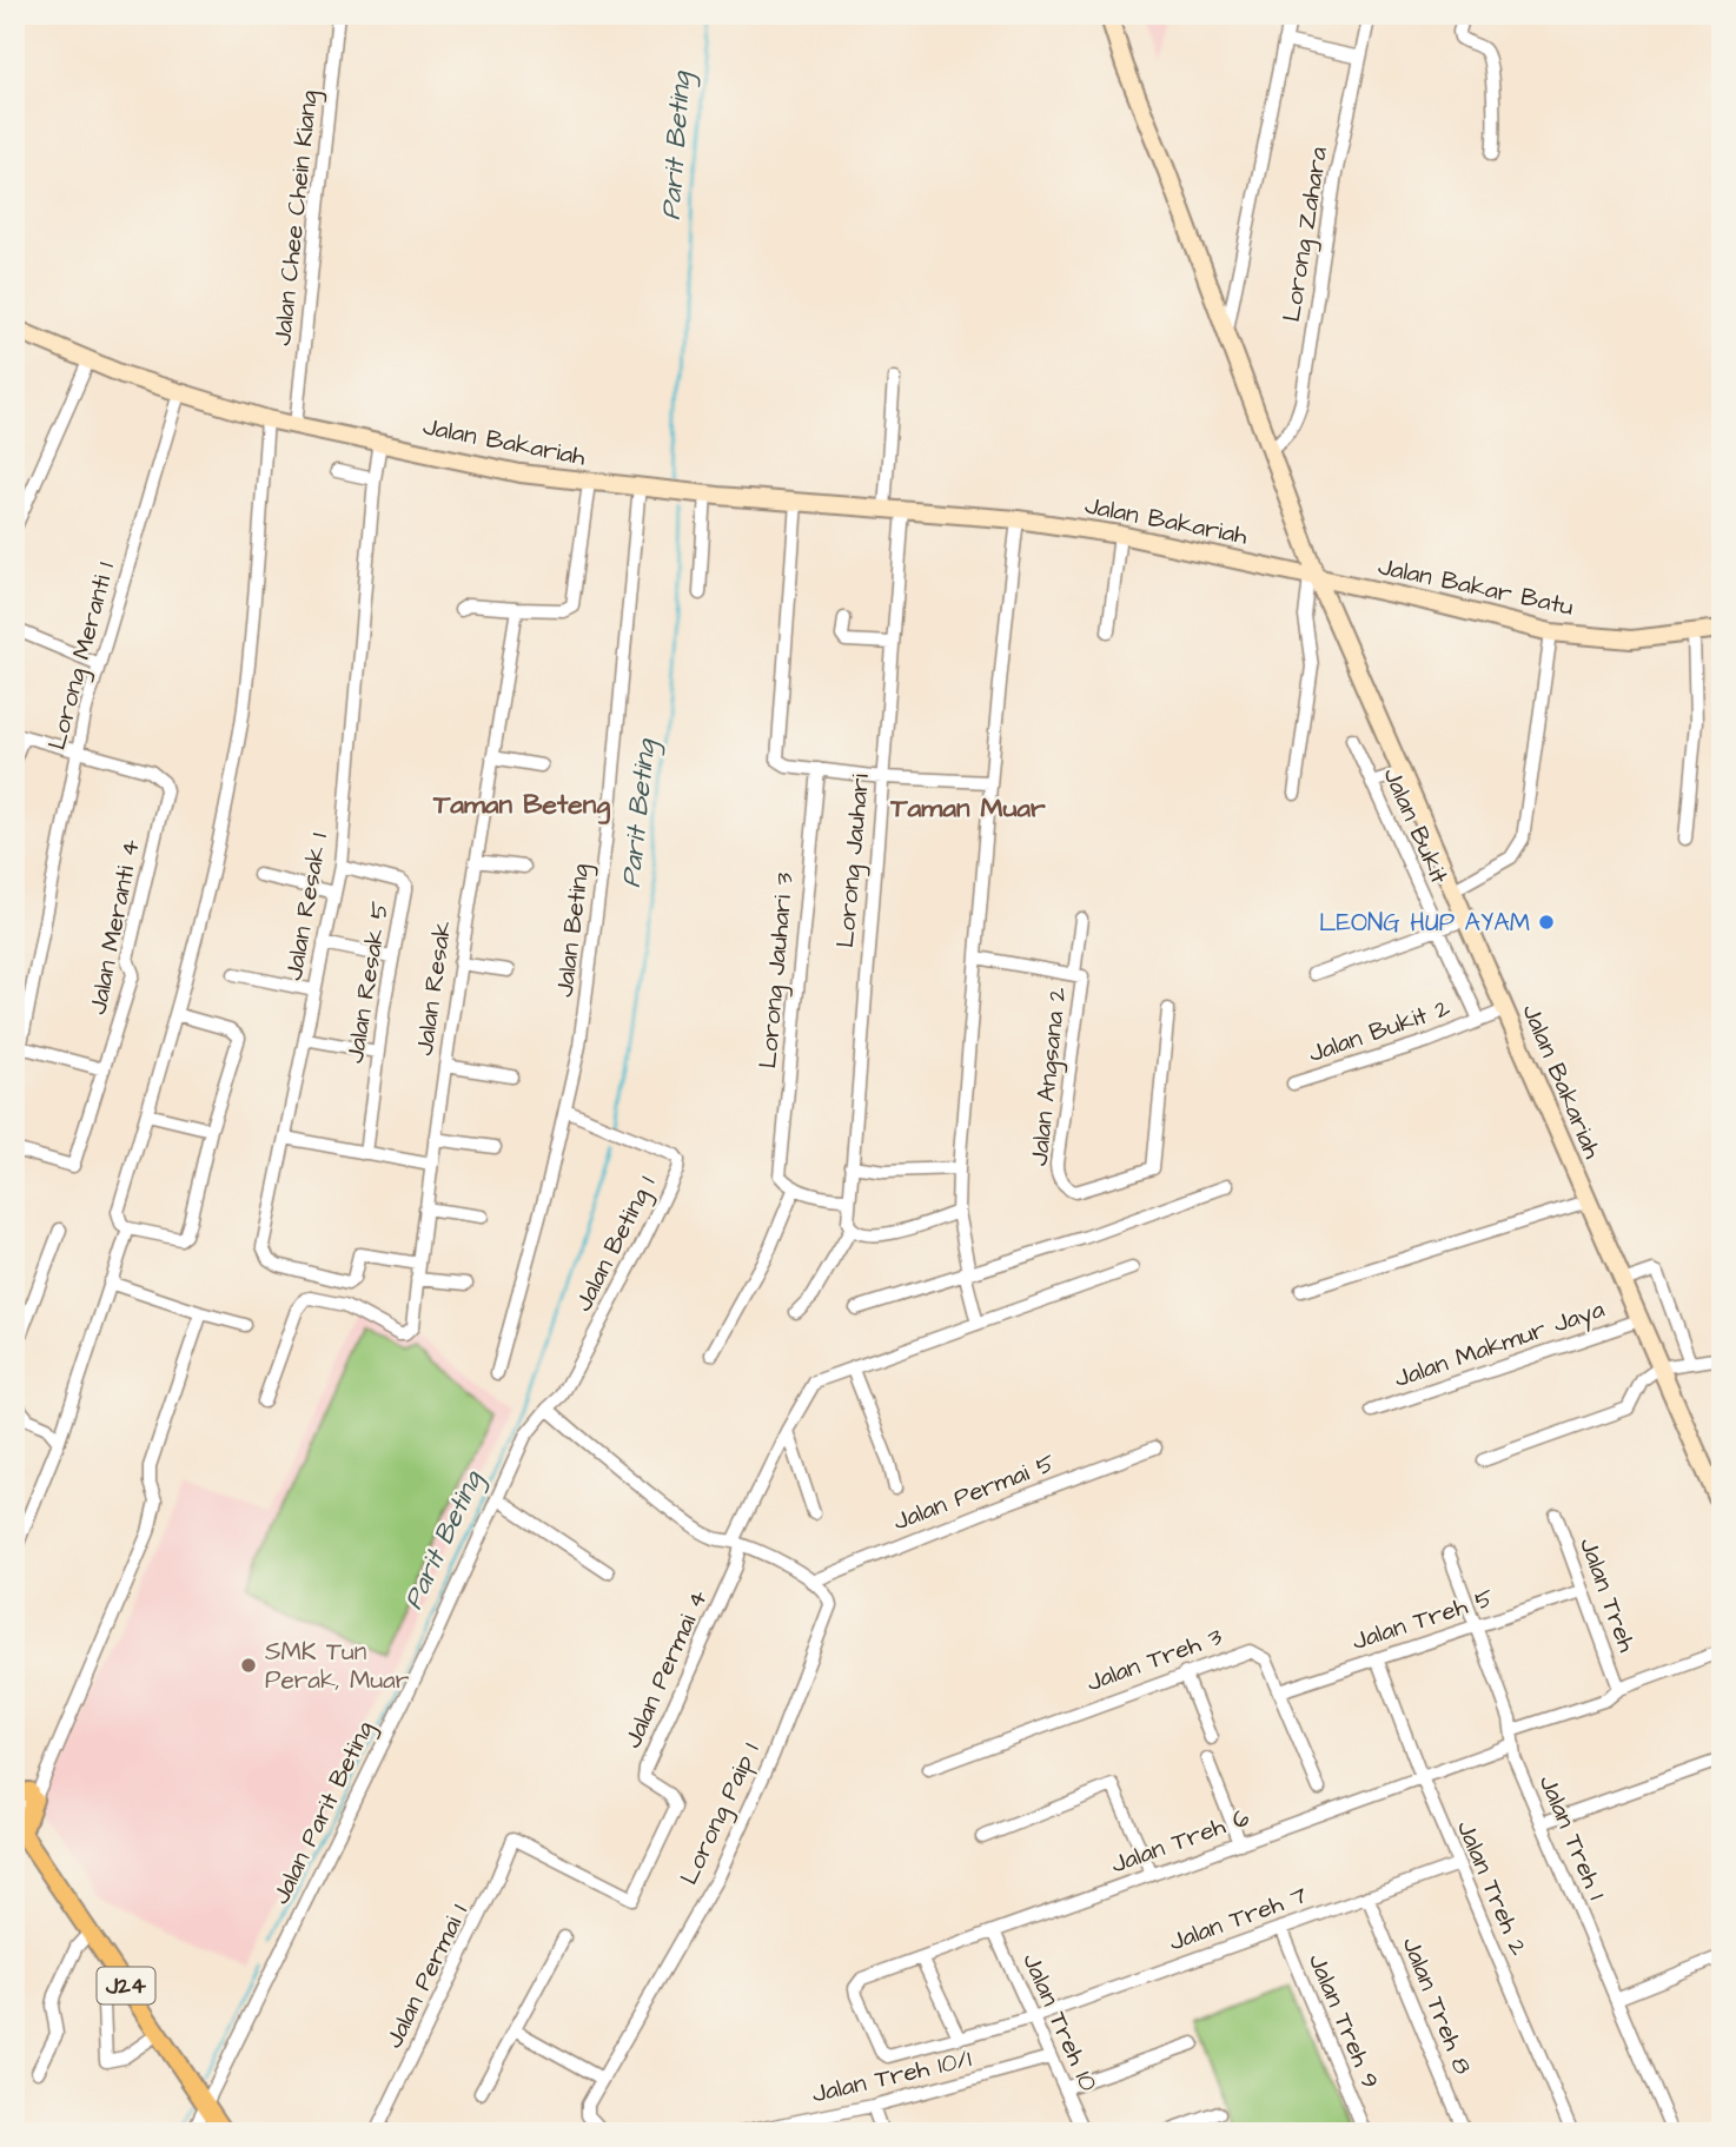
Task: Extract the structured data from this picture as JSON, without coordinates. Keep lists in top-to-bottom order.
{
  "streets": {
    "main road": ["Jalan Bakariah", "Jalan Bakar Batu", "J24"],
    "street": [
      "Jalan Chee Chein Kiang",
      "Lorong Zahara",
      "Lorong Meranti 1",
      "Jalan Bukit",
      "Lorong Jauhari",
      "Jalan Resak 1",
      "Jalan Meranti 4",
      "Jalan Beting",
      "Lorong Jauhari 3",
      "Jalan Resak 5",
      "Jalan Resak",
      "Jalan Bukit 2",
      "Jalan Angsana 2",
      "Jalan Beting 1",
      "Jalan Makmur Jaya",
      "Jalan Permai 5",
      "Jalan Treh",
      "Jalan Treh 5",
      "Jalan Treh 3",
      "Jalan Permai 4",
      "Jalan Parit Beting",
      "Lorong Paip 1",
      "Jalan Treh 1",
      "Jalan Treh 6",
      "Jalan Treh 2",
      "Jalan Treh 7",
      "Jalan Permai 1",
      "Jalan Treh 8",
      "Jalan Treh 9",
      "Jalan Treh 10",
      "Jalan Treh 10/1"
    ]
  },
  "crossings": [
    ["Jalan Chee Chein Kiang", "Jalan Bakariah"],
    ["Jalan Bakariah", "Jalan Bakar Batu"],
    ["Jalan Bakariah", "Lorong Meranti 1"],
    ["Jalan Bakariah", "Lorong Jauhari"],
    ["Jalan Bakariah", "Jalan Resak 1"],
    ["Jalan Bakariah", "Jalan Beting"],
    ["Jalan Bakariah", "Jalan Bukit 2"],
    ["Jalan Bakariah", "Jalan Makmur Jaya"],
    ["Lorong Meranti 1", "Jalan Meranti 4"],
    ["Jalan Bukit", "Jalan Bukit 2"],
    ["Jalan Resak 1", "Jalan Resak 5"],
    ["Jalan Resak 1", "Jalan Resak"],
    ["Jalan Beting", "Jalan Beting 1"],
    ["Jalan Beting 1", "Jalan Parit Beting"],
    ["Jalan Permai 5", "Lorong Paip 1"],
    ["Jalan Treh", "Jalan Treh 5"],
    ["Jalan Treh", "Jalan Treh 1"],
    ["Jalan Treh 5", "Jalan Treh 3"],
    ["Jalan Treh 5", "Jalan Treh 1"],
    ["Jalan Treh 5", "Jalan Treh 2"],
    ["Jalan Permai 4", "Jalan Permai 1"],
    ["Jalan Parit Beting", "J24"],
    ["Jalan Treh 1", "Jalan Treh 6"],
    ["Jalan Treh 6", "Jalan Treh 2"],
    ["Jalan Treh 6", "Jalan Treh 7"],
    ["Jalan Treh 6", "Jalan Treh 10"],
    ["Jalan Treh 2", "Jalan Treh 7"],
    ["Jalan Treh 7", "Jalan Treh 8"],
    ["Jalan Treh 7", "Jalan Treh 9"],
    ["Jalan Treh 7", "Jalan Treh 10"],
    ["Jalan Treh 10", "Jalan Treh 10/1"]
  ],
  "districts": ["Taman Beteng", "Taman Muar"],
  "water": ["Parit Beting"],
  "places": ["LEONG HUP AYAM", "SMK Tun Perak, Muar"]
}
